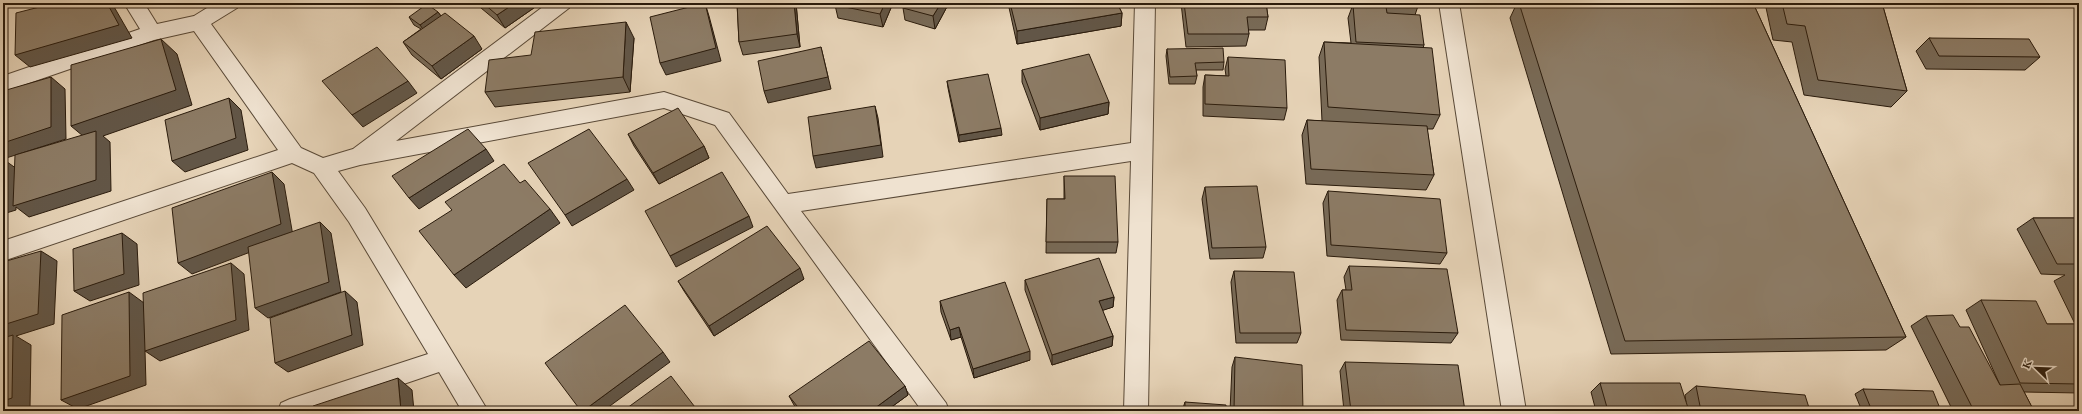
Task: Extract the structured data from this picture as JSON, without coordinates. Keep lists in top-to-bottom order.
{
  "north": "top left"
}
